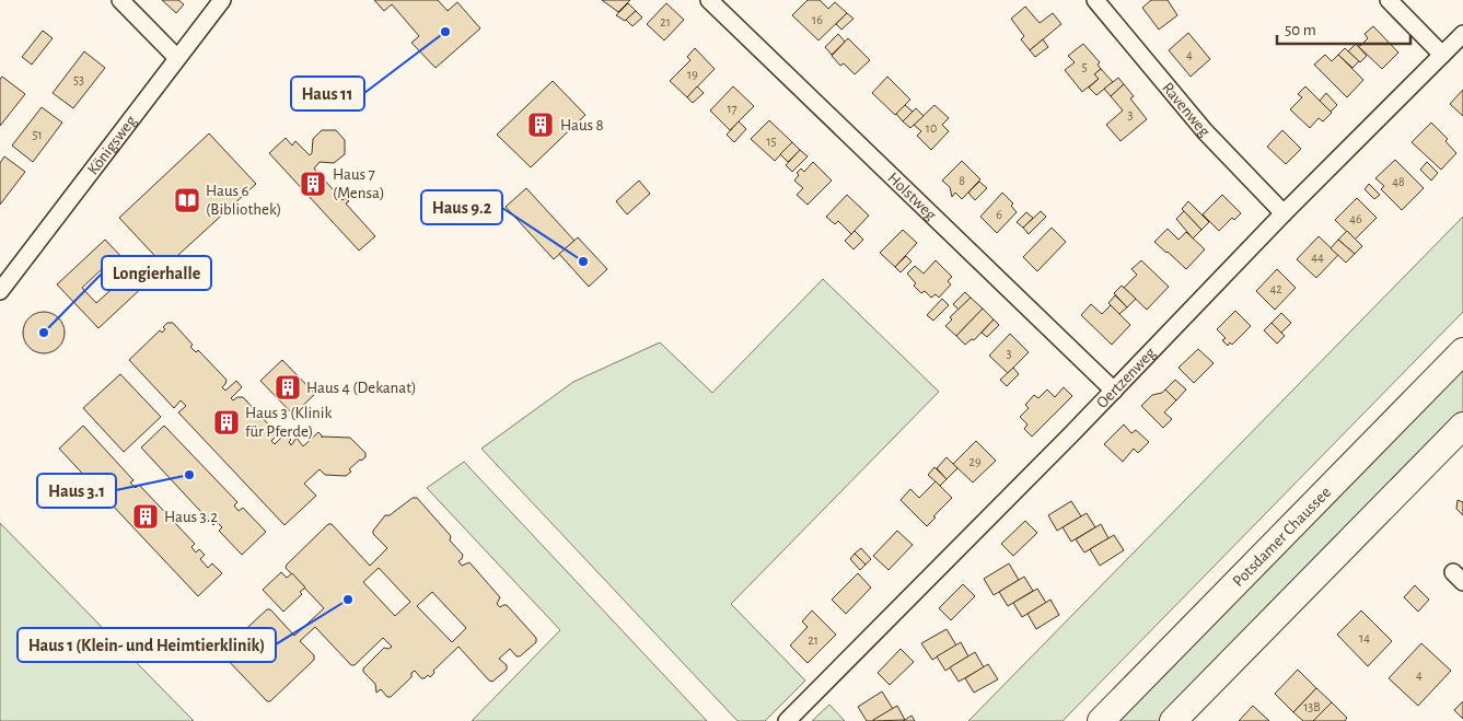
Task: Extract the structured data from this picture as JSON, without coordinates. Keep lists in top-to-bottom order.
{
  "streets": {
    "main road": ["Potsdamer Chaussee"],
    "street": [
      "Ravenweg",
      "Königsweg",
      "Holstweg",
      "Oertzenweg"
    ]
  },
  "crossings": [
    ["Ravenweg", "Oertzenweg"],
    ["Holstweg", "Oertzenweg"]
  ],
  "places": {
    "other": [
      "Haus 11",
      "Haus 9.2",
      "Longierhalle",
      "Haus 3.1",
      "Haus 1 (Klein- und Heimtierklinik)"
    ],
    "building": [
      "Haus 8",
      "Haus 7 (Mensa)",
      "Haus 4 (Dekanat)",
      "Haus 3 (Klinik für Pferde)",
      "Haus 3.2"
    ],
    "library": ["Haus 6 (Bibliothek)"]
  },
  "house_numbers": [
    "16",
    "21",
    "4",
    "5",
    "19",
    "53",
    "17",
    "3",
    "10",
    "51",
    "15",
    "8",
    "48",
    "6",
    "46",
    "44",
    "42",
    "3",
    "29",
    "14",
    "21",
    "4",
    "13B"
  ],
  "scale_bar": "50 m"
}
